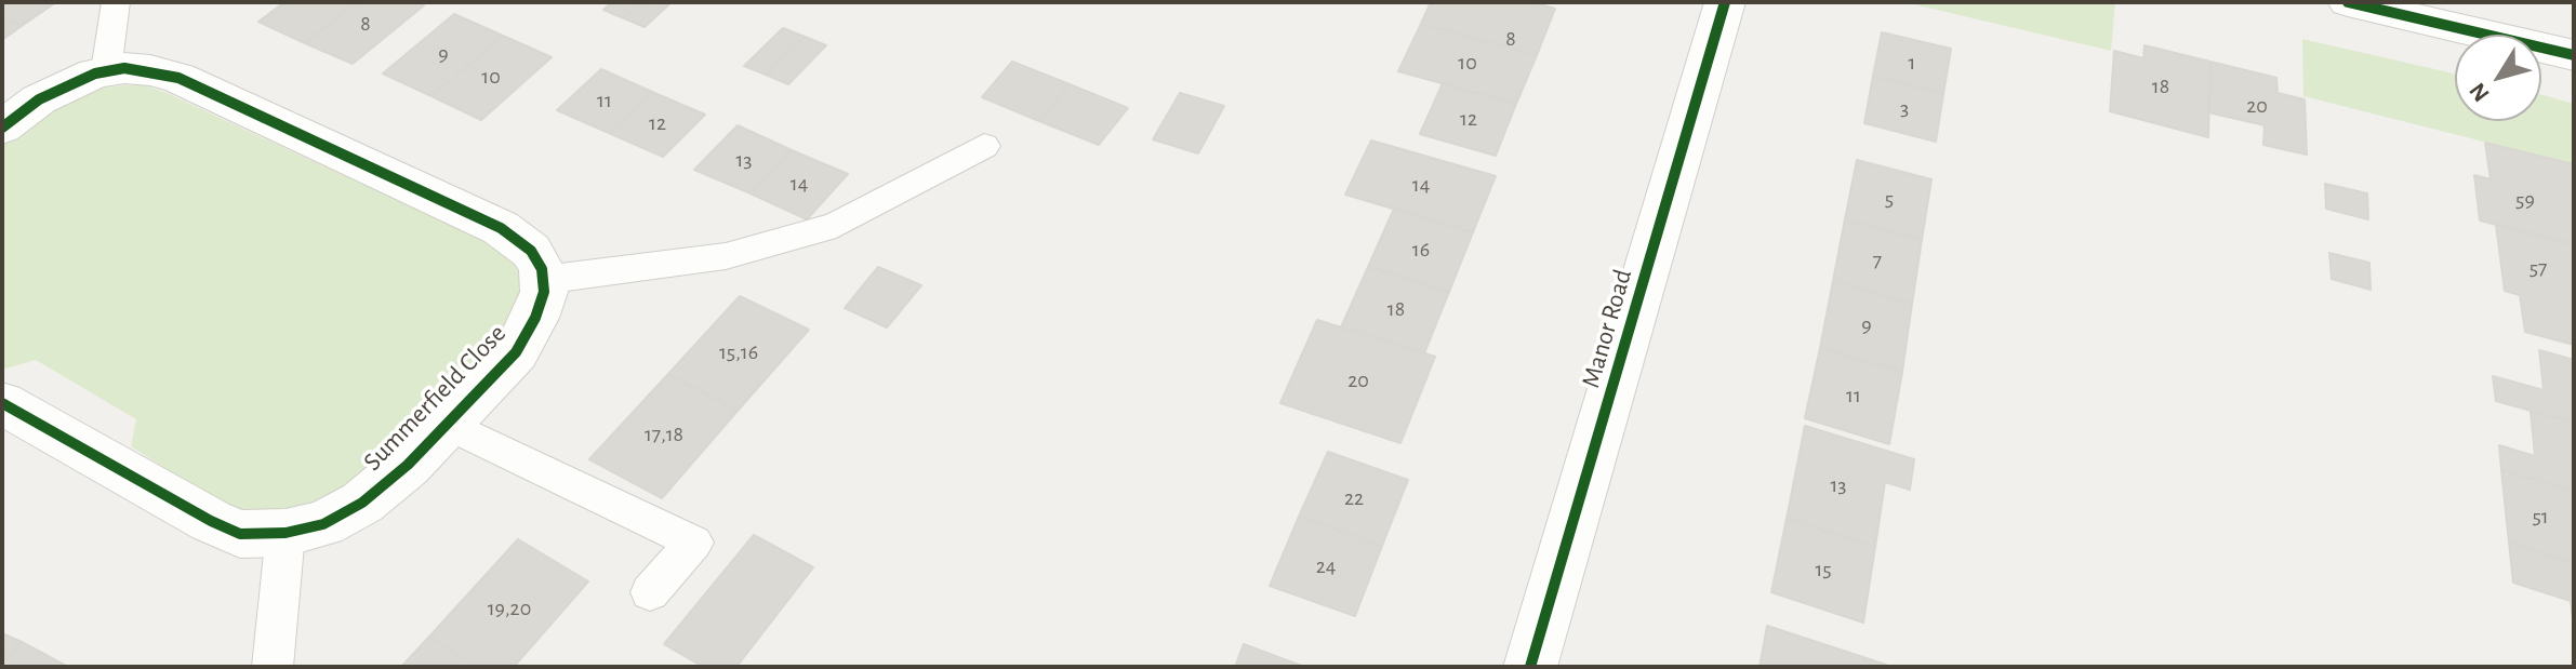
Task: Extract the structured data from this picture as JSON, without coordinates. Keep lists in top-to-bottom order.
{
  "streets": {
    "street": ["Manor Road", "Summerfield Close"]
  },
  "house_numbers": [
    "8",
    "8",
    "9",
    "10",
    "1",
    "10",
    "18",
    "11",
    "20",
    "3",
    "12",
    "12",
    "13",
    "14",
    "14",
    "5",
    "59",
    "16",
    "7",
    "57",
    "18",
    "9",
    "15,16",
    "20",
    "11",
    "17,18",
    "13",
    "22",
    "51",
    "24",
    "15",
    "19,20"
  ],
  "north": "bottom left"
}
